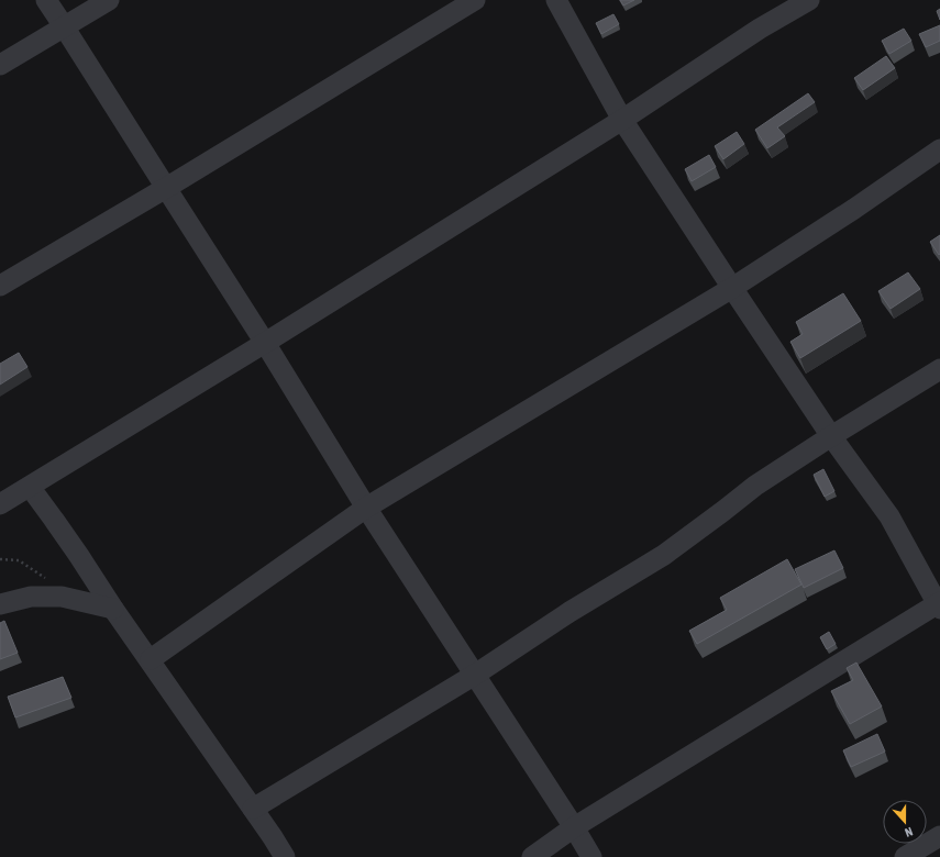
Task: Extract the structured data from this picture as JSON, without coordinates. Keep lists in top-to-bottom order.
{
  "north": "bottom"
}
